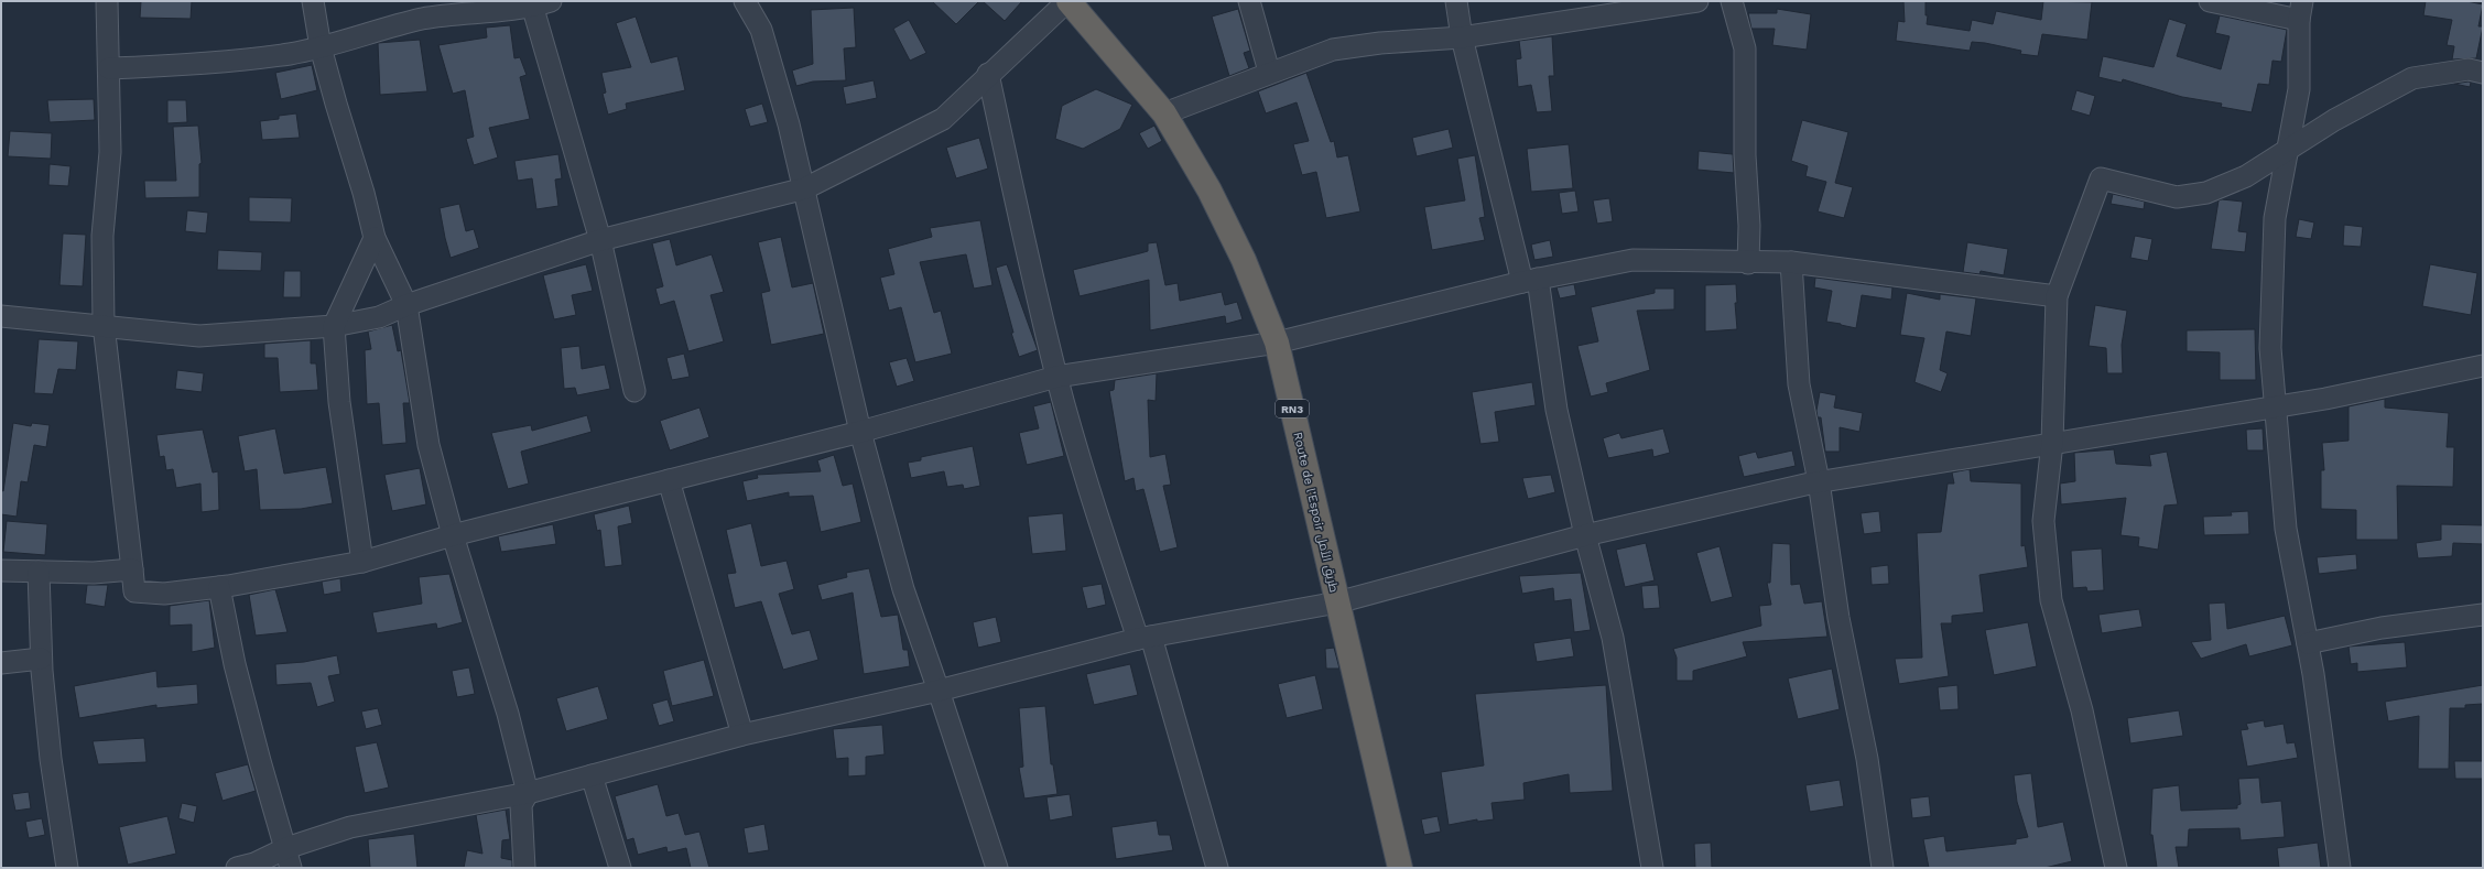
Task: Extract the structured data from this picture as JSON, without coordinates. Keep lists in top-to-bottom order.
{
  "streets": {
    "highway": ["RN3", "Route de l’Espoir طريق الأمل"]
  }
}
